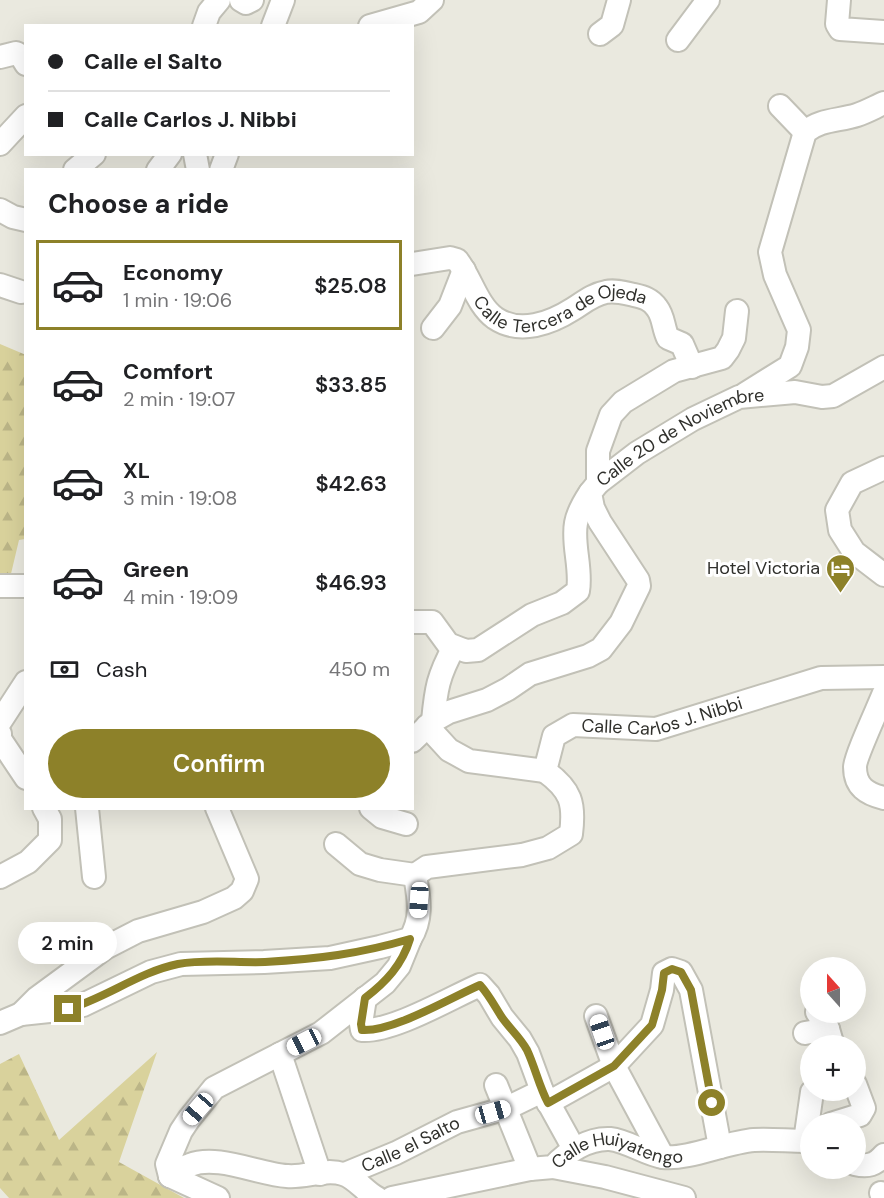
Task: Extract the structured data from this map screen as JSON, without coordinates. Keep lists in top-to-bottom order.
{
  "streets": {
    "street": [
      "Calle Tercera de Ojeda",
      "Calle 20 de Noviembre",
      "Calle Carlos J. Nibbi",
      "Calle el Salto",
      "Calle Huiyatengo"
    ]
  },
  "crossings": [
    ["Calle el Salto", "Calle Huiyatengo"]
  ],
  "places": {
    "hotel": ["Hotel Victoria"]
  },
  "north": "top",
  "page": {
    "banner": ["Calle el Salto", "Calle Carlos J. Nibbi"],
    "heading": "Choose a ride",
    "list": [
      {
        "name": "Economy",
        "note": "1 min · 19:06",
        "value": "$25.08"
      },
      {
        "name": "Comfort",
        "note": "2 min · 19:07",
        "value": "$33.85"
      },
      {
        "name": "XL",
        "note": "3 min · 19:08",
        "value": "$42.63"
      },
      {
        "name": "Green",
        "note": "4 min · 19:09",
        "value": "$46.93"
      }
    ],
    "pay": ["Cash", "450 m"],
    "buttons": "Confirm",
    "bubble": "2 min",
    "map_buttons": ["+", "−"]
  }
}
